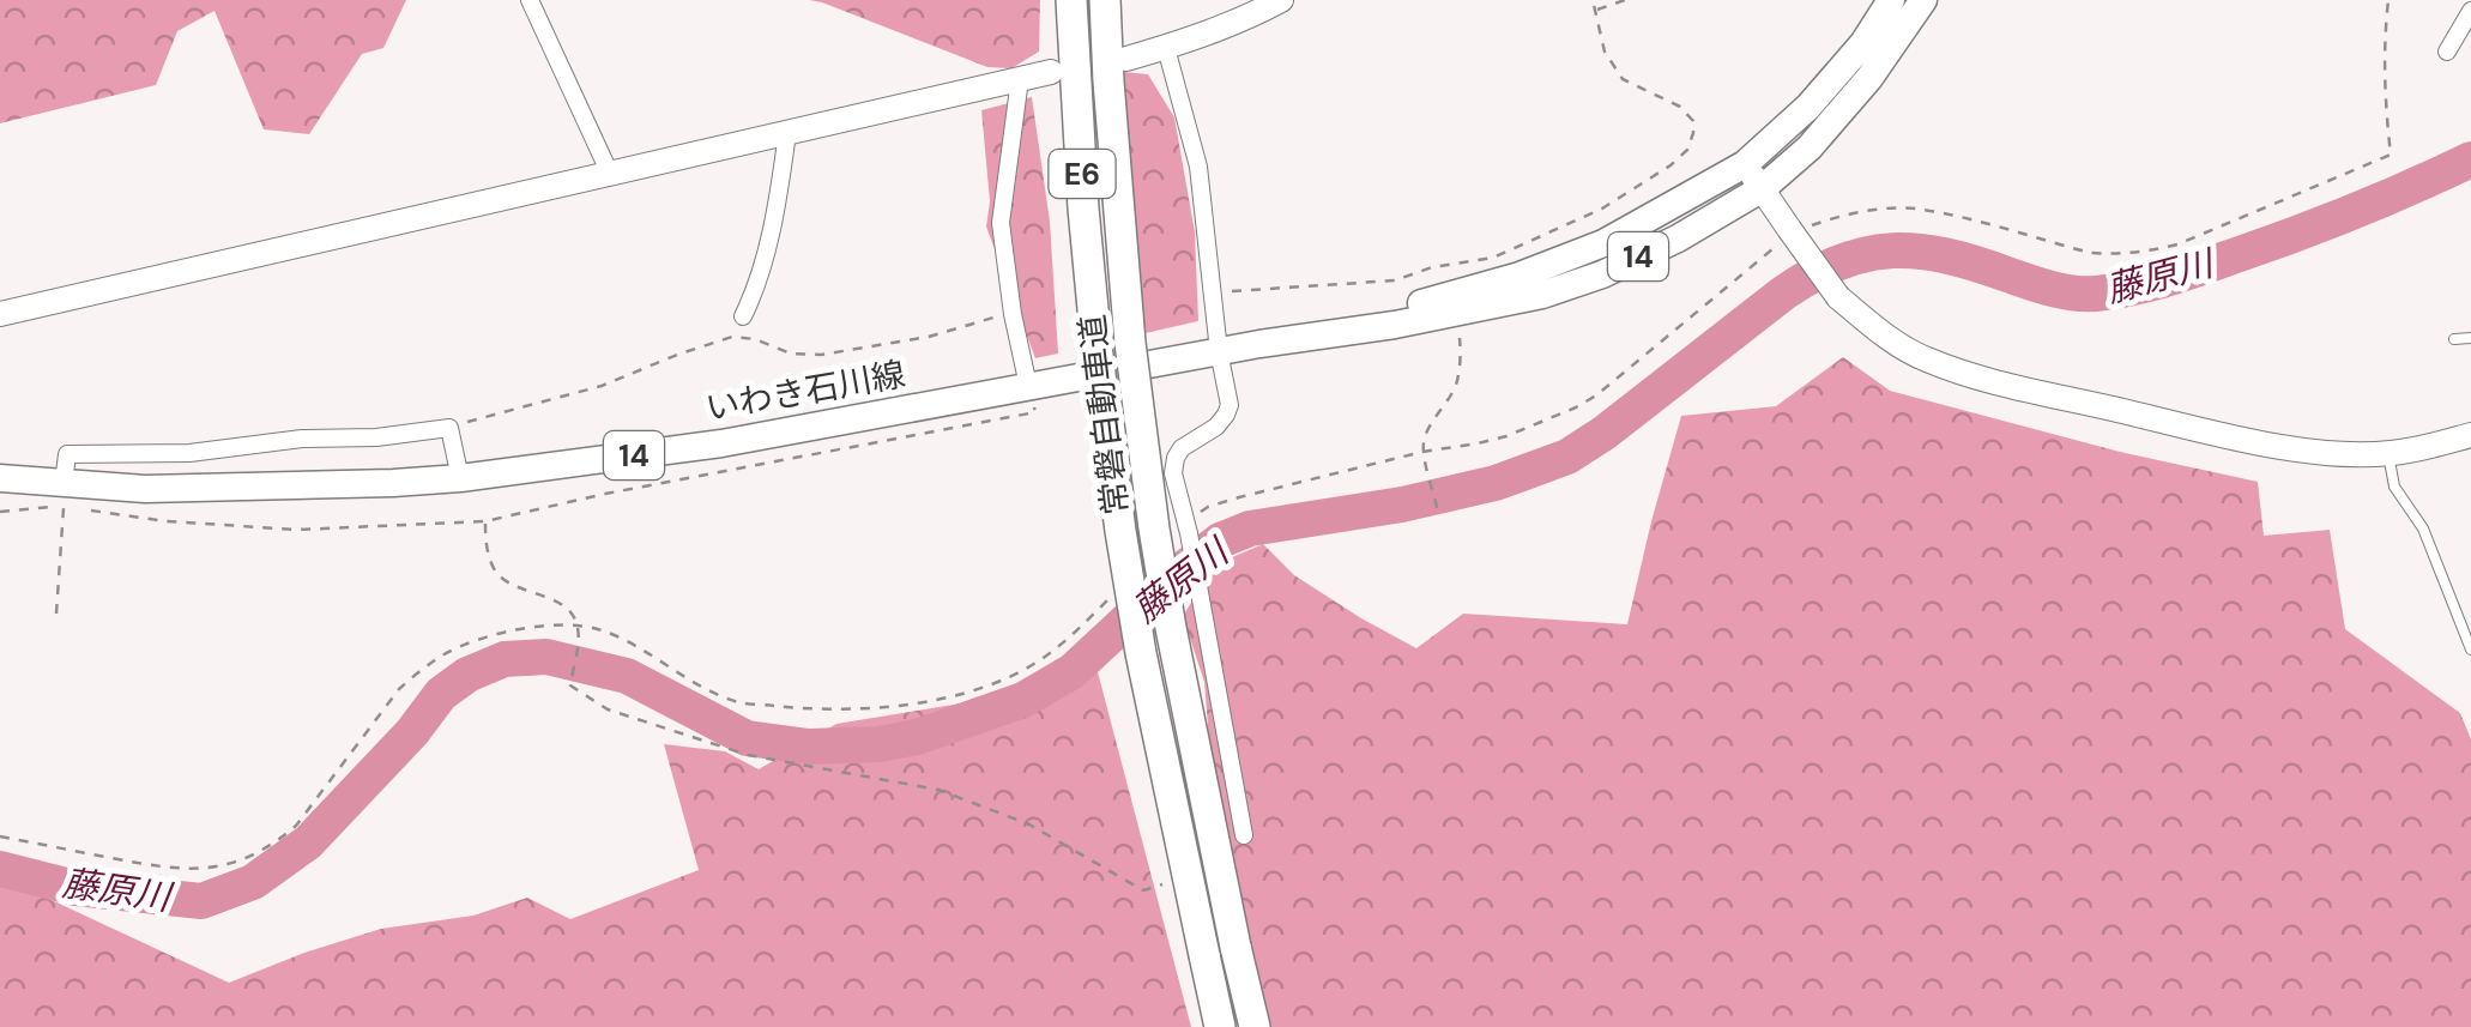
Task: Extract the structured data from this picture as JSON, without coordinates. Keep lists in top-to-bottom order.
{
  "streets": {
    "highway": ["E6", "常磐自動車道"],
    "main road": ["14", "いわき石川線"]
  },
  "water": ["藤原川"]
}
